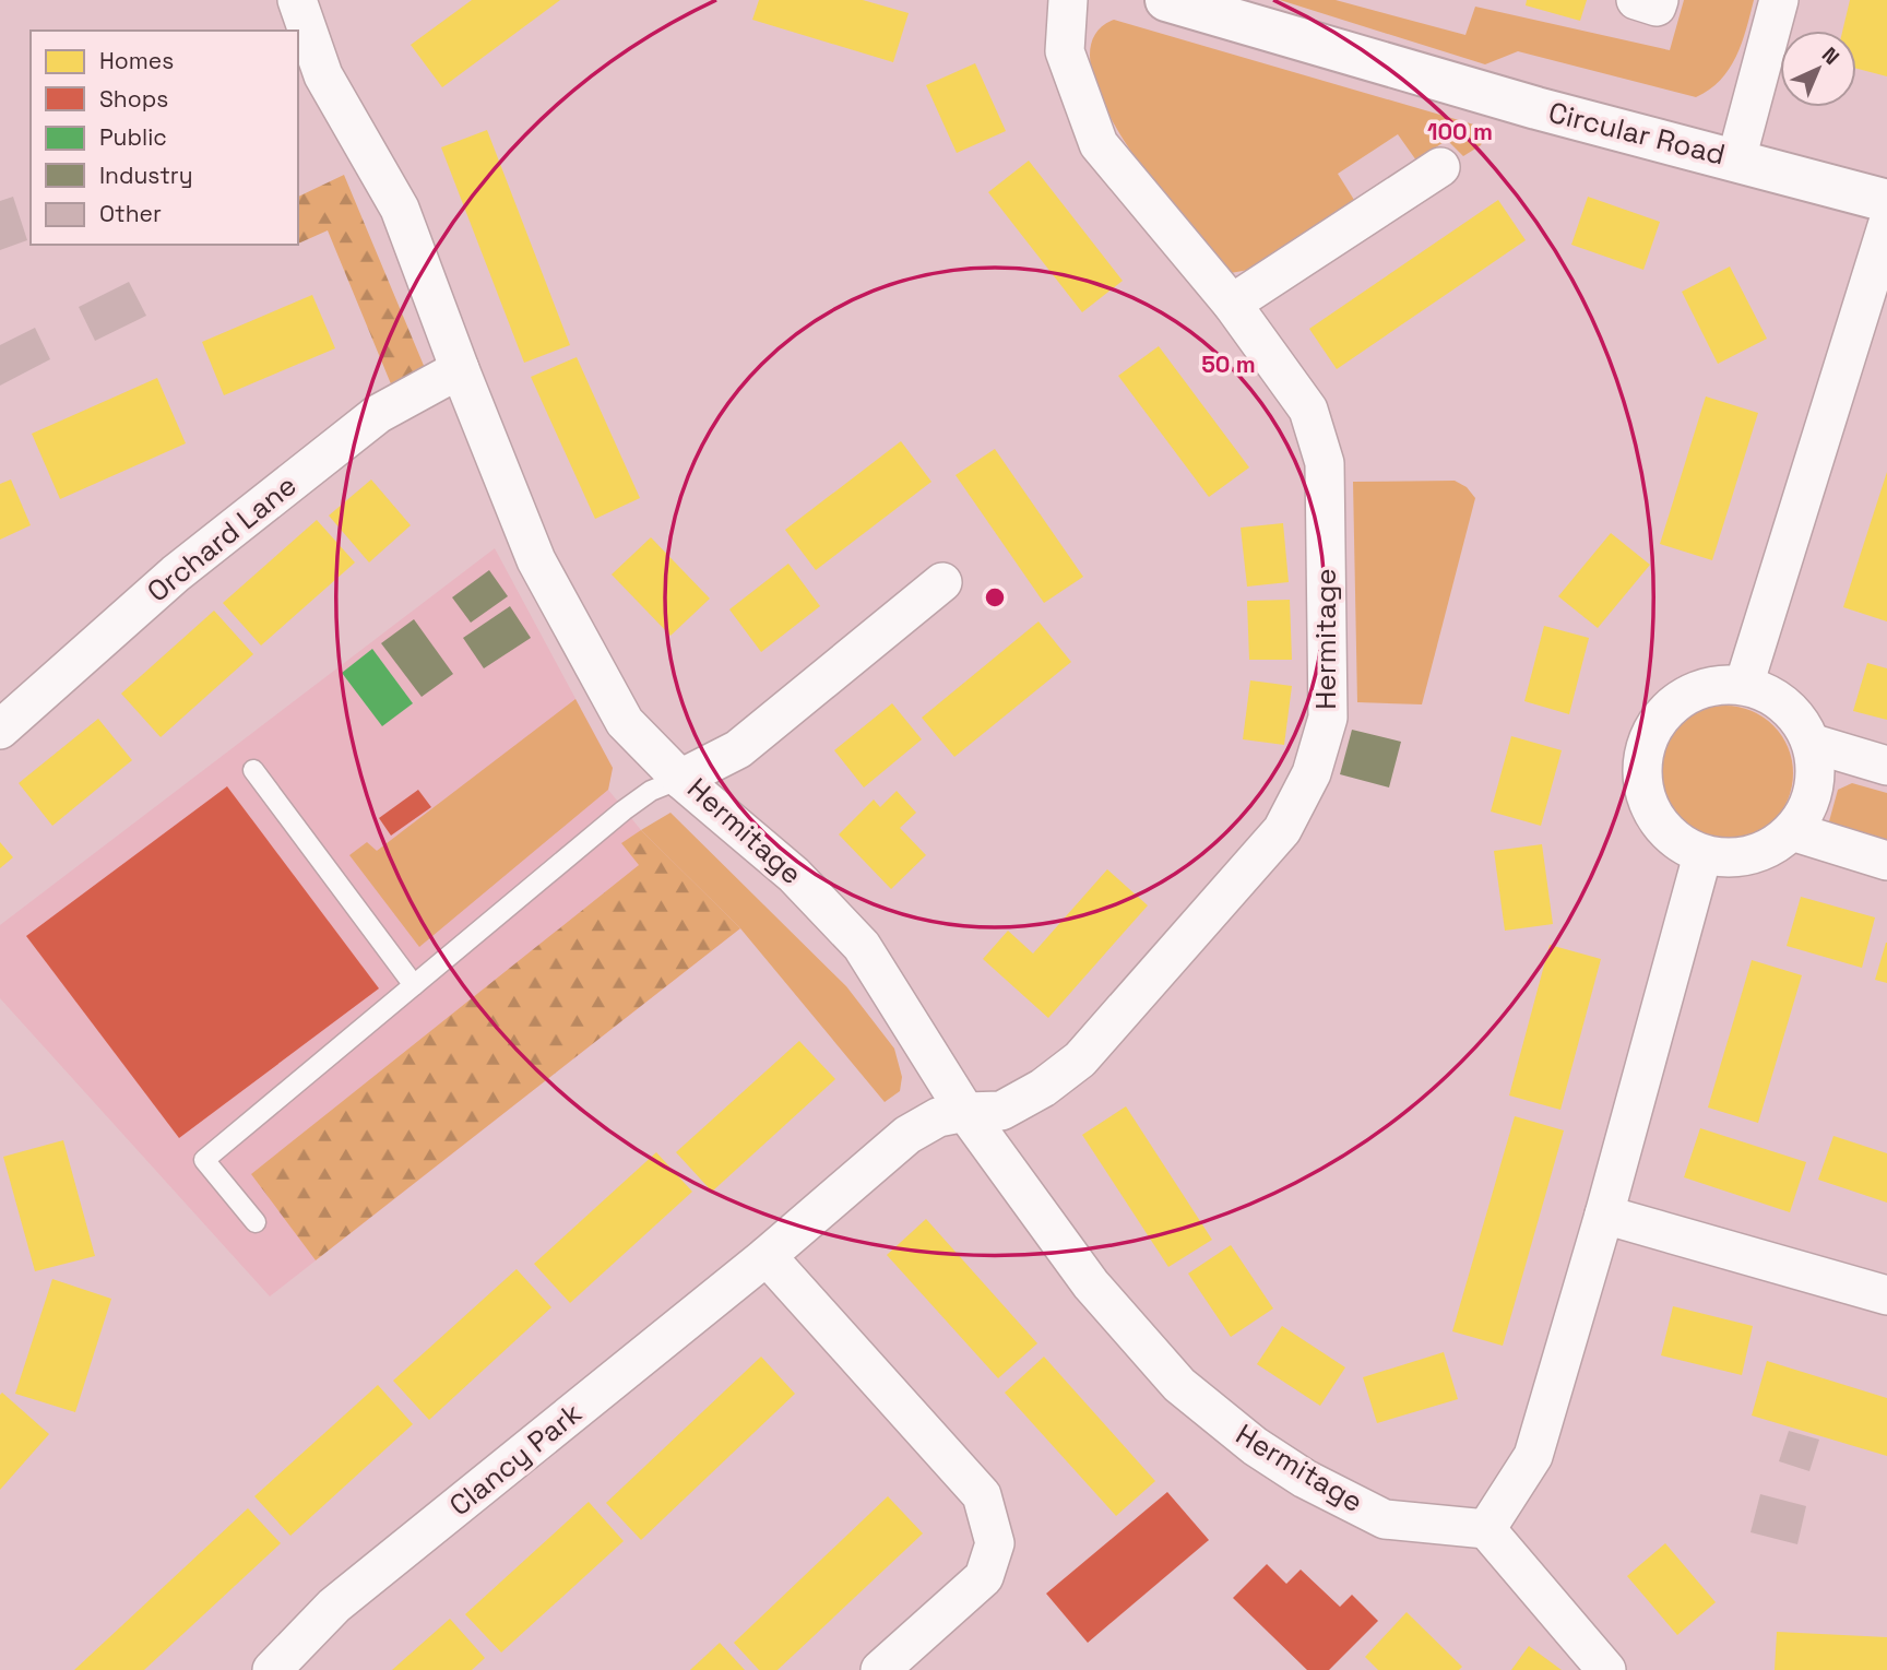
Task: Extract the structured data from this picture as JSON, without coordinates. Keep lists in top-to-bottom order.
{
  "streets": {
    "main road": ["Circular Road"],
    "street": ["Orchard Lane", "Hermitage", "Clancy Park"]
  },
  "crossings": [
    ["Hermitage", "Clancy Park"]
  ],
  "legend": [
    "Homes",
    "Shops",
    "Public",
    "Industry",
    "Other"
  ],
  "north": "top right",
  "rings": ["100 m", "50 m"]
}
